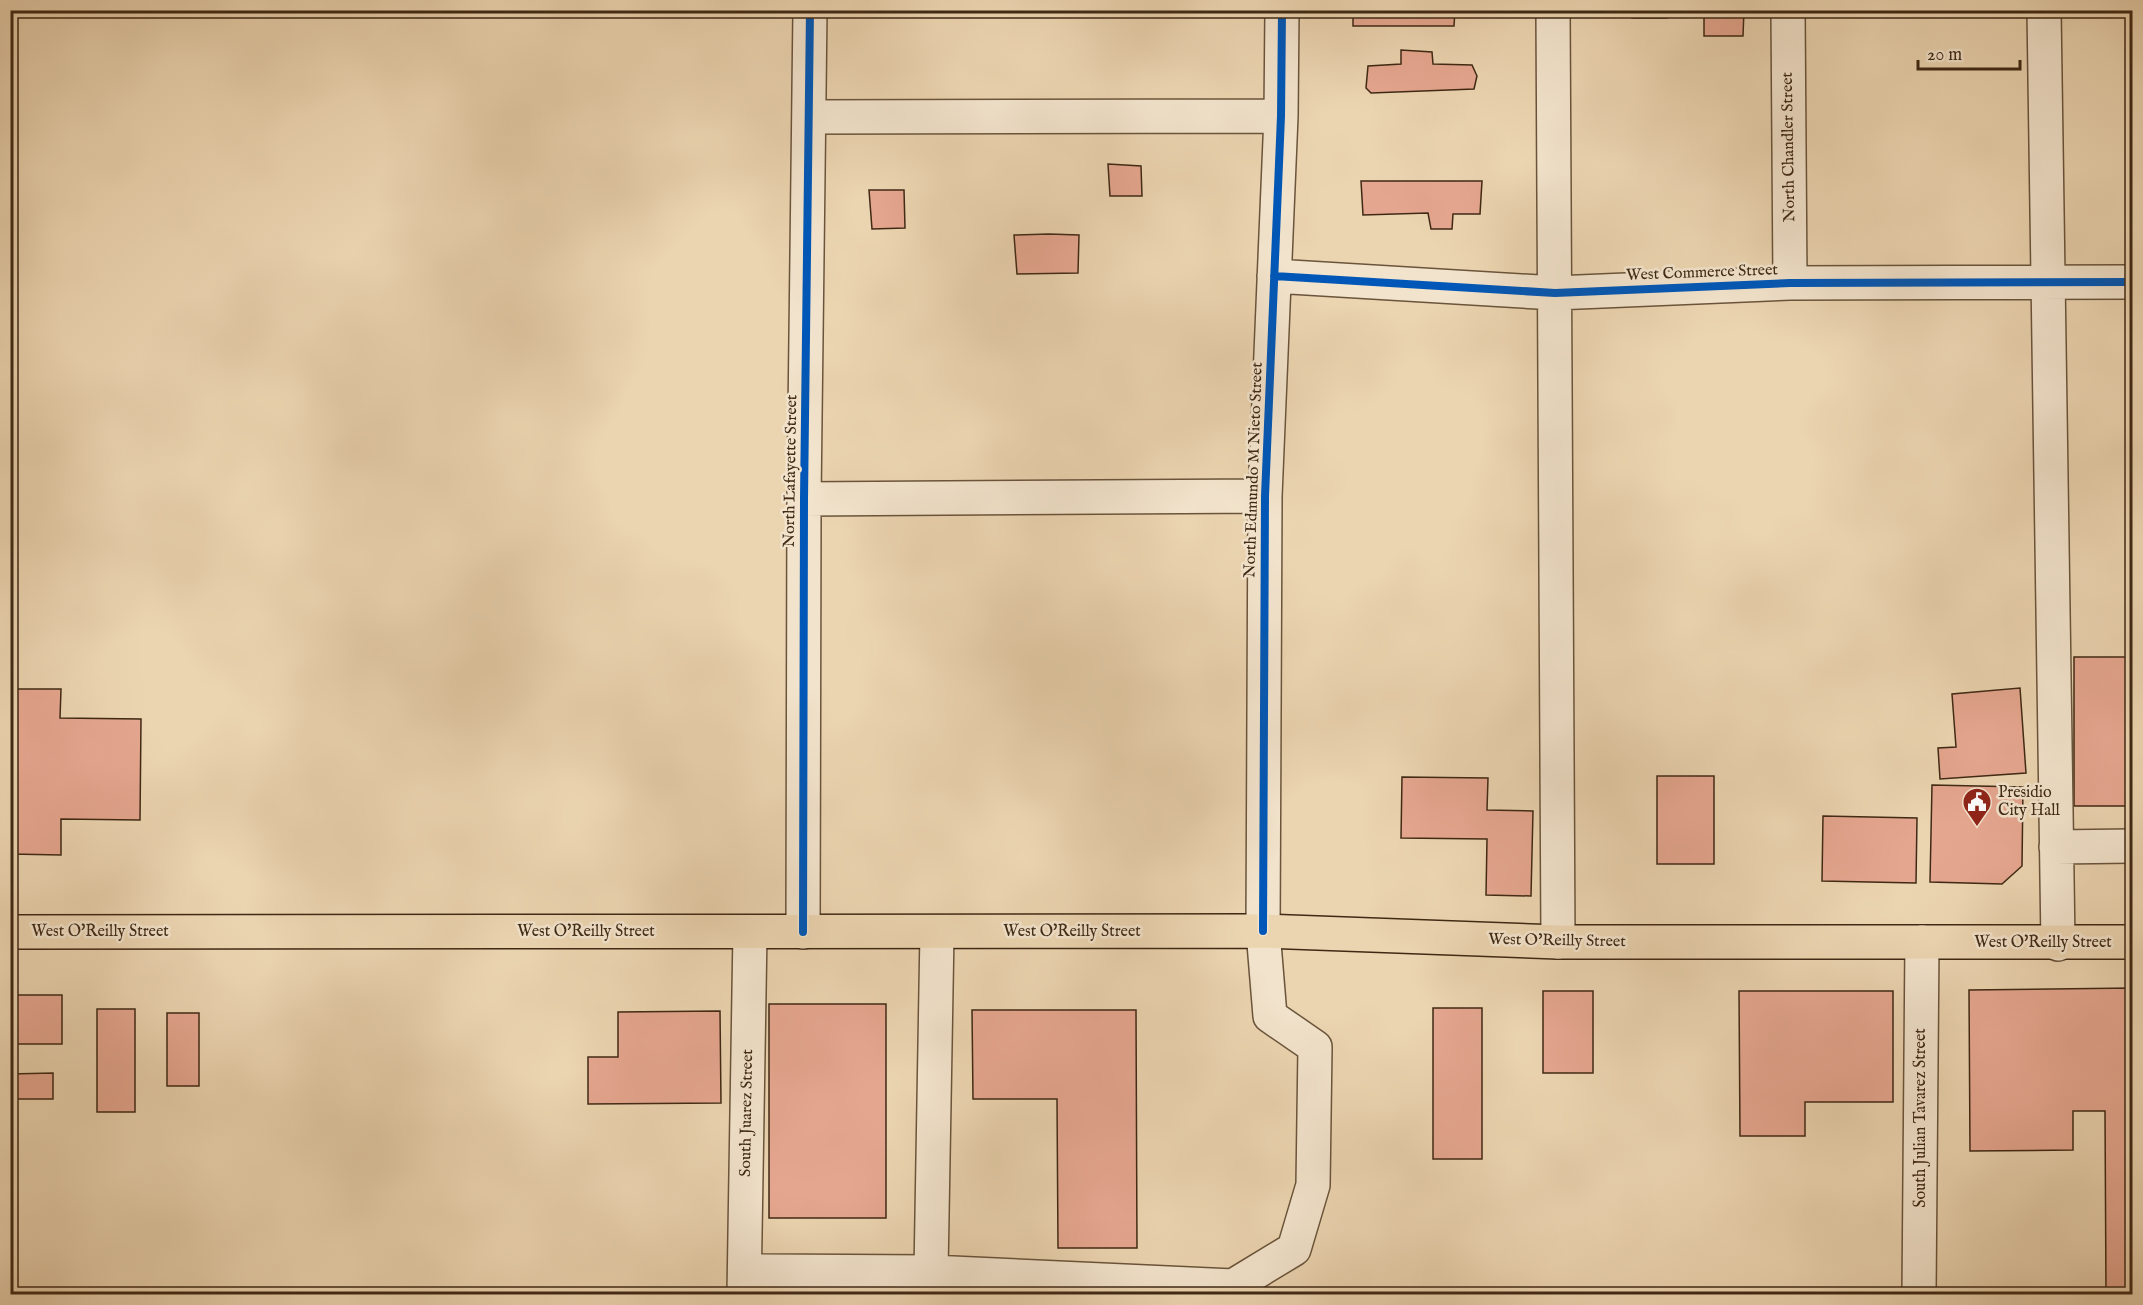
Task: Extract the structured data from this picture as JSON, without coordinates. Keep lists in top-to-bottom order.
{
  "streets": {
    "main road": ["West O'Reilly Street"],
    "street": [
      "North Chandler Street",
      "West Commerce Street",
      "North Edmundo M Nieto Street",
      "North Lafayette Street",
      "South Juarez Street",
      "South Julian Tavarez Street"
    ]
  },
  "crossings": [
    ["North Chandler Street", "West Commerce Street"],
    ["West Commerce Street", "North Edmundo M Nieto Street"],
    ["North Edmundo M Nieto Street", "West O'Reilly Street"],
    ["North Lafayette Street", "West O'Reilly Street"],
    ["West O'Reilly Street", "South Juarez Street"],
    ["West O'Reilly Street", "South Julian Tavarez Street"]
  ],
  "places": {
    "public building": ["Presidio City Hall"]
  },
  "scale_bar": "20 m"
}
